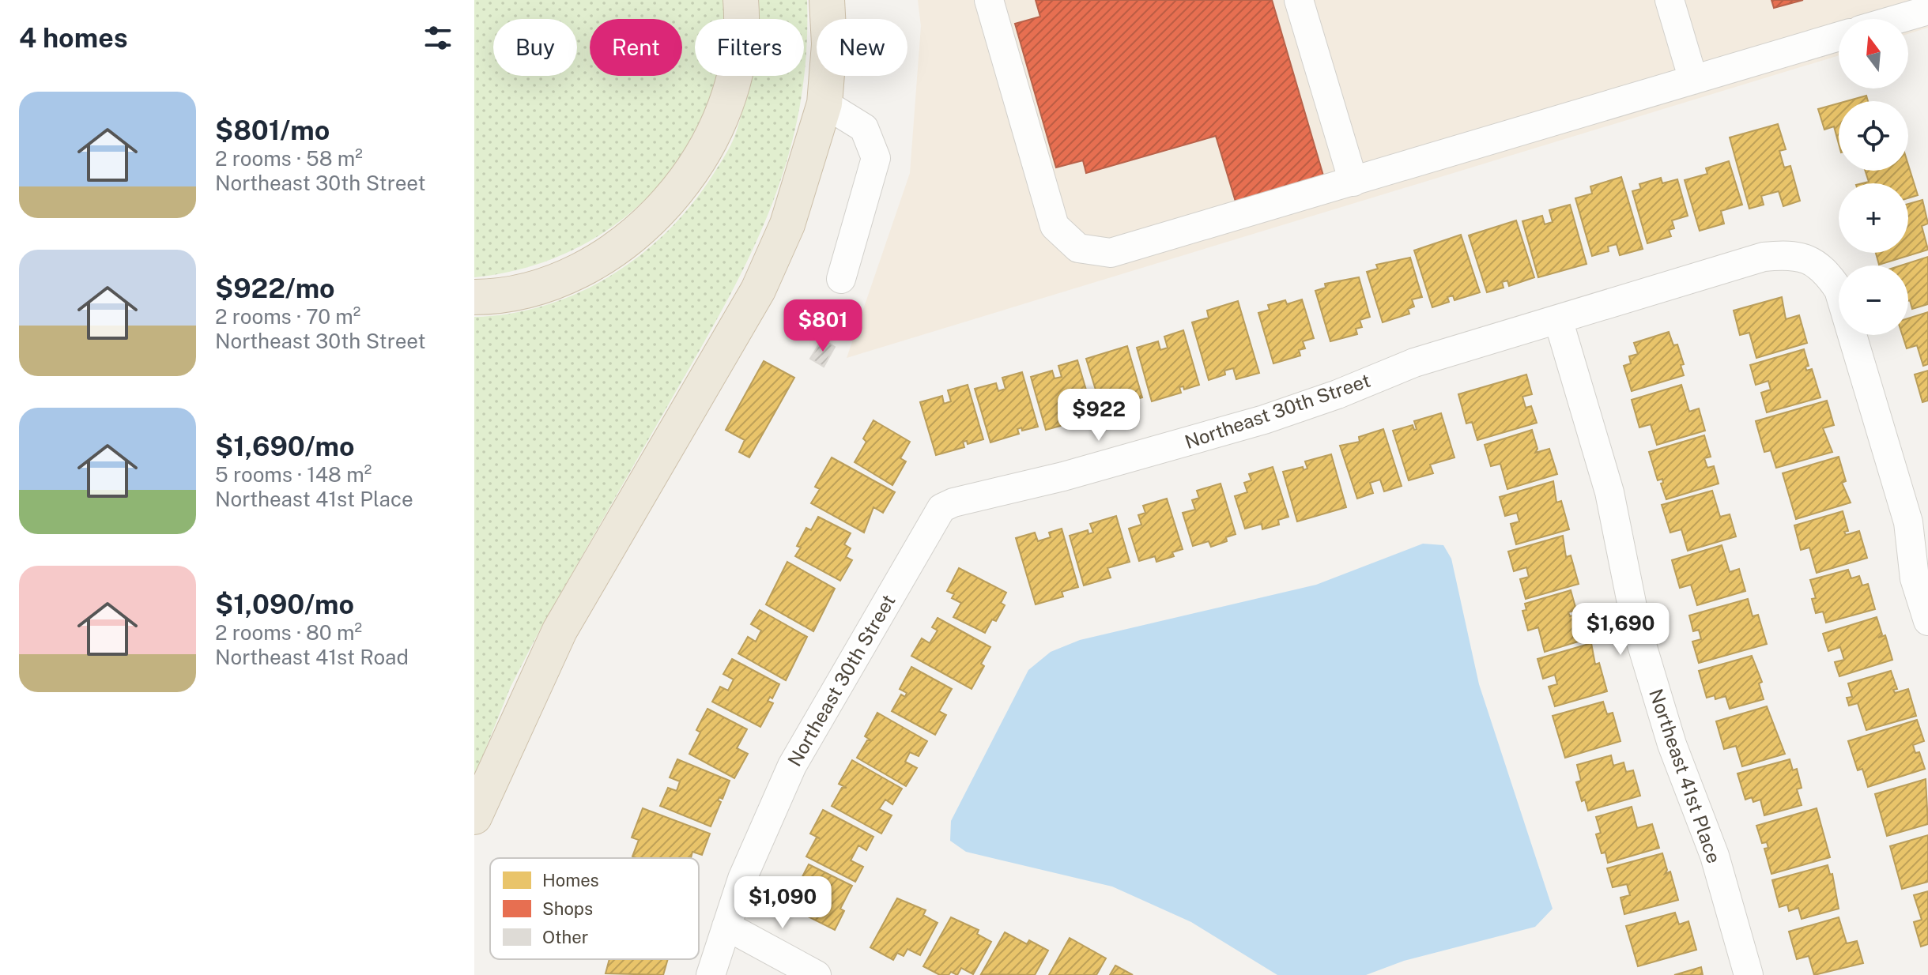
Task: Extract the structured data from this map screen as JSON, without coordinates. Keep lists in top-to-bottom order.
{
  "streets": {
    "street": ["Northeast 30th Street", "Northeast 41st Place"]
  },
  "crossings": [
    ["Northeast 30th Street", "Northeast 41st Place"]
  ],
  "legend": ["Homes", "Shops", "Other"],
  "north": "top",
  "page": {
    "heading": "4 homes",
    "map_buttons": ["+", "−"],
    "chip": [
      "Buy",
      "Rent",
      "Filters",
      "New"
    ],
    "list": [
      {
        "name": "$801/mo",
        "note": "2 rooms · 58 m² · Northeast 30th Street"
      },
      {
        "name": "$922/mo",
        "note": "2 rooms · 70 m² · Northeast 30th Street"
      },
      {
        "name": "$1,690/mo",
        "note": "5 rooms · 148 m² · Northeast 41st Place"
      },
      {
        "name": "$1,090/mo",
        "note": "2 rooms · 80 m² · Northeast 41st Road"
      }
    ],
    "price": [
      "$801",
      "$922",
      "$1,690",
      "$1,090"
    ]
  }
}
